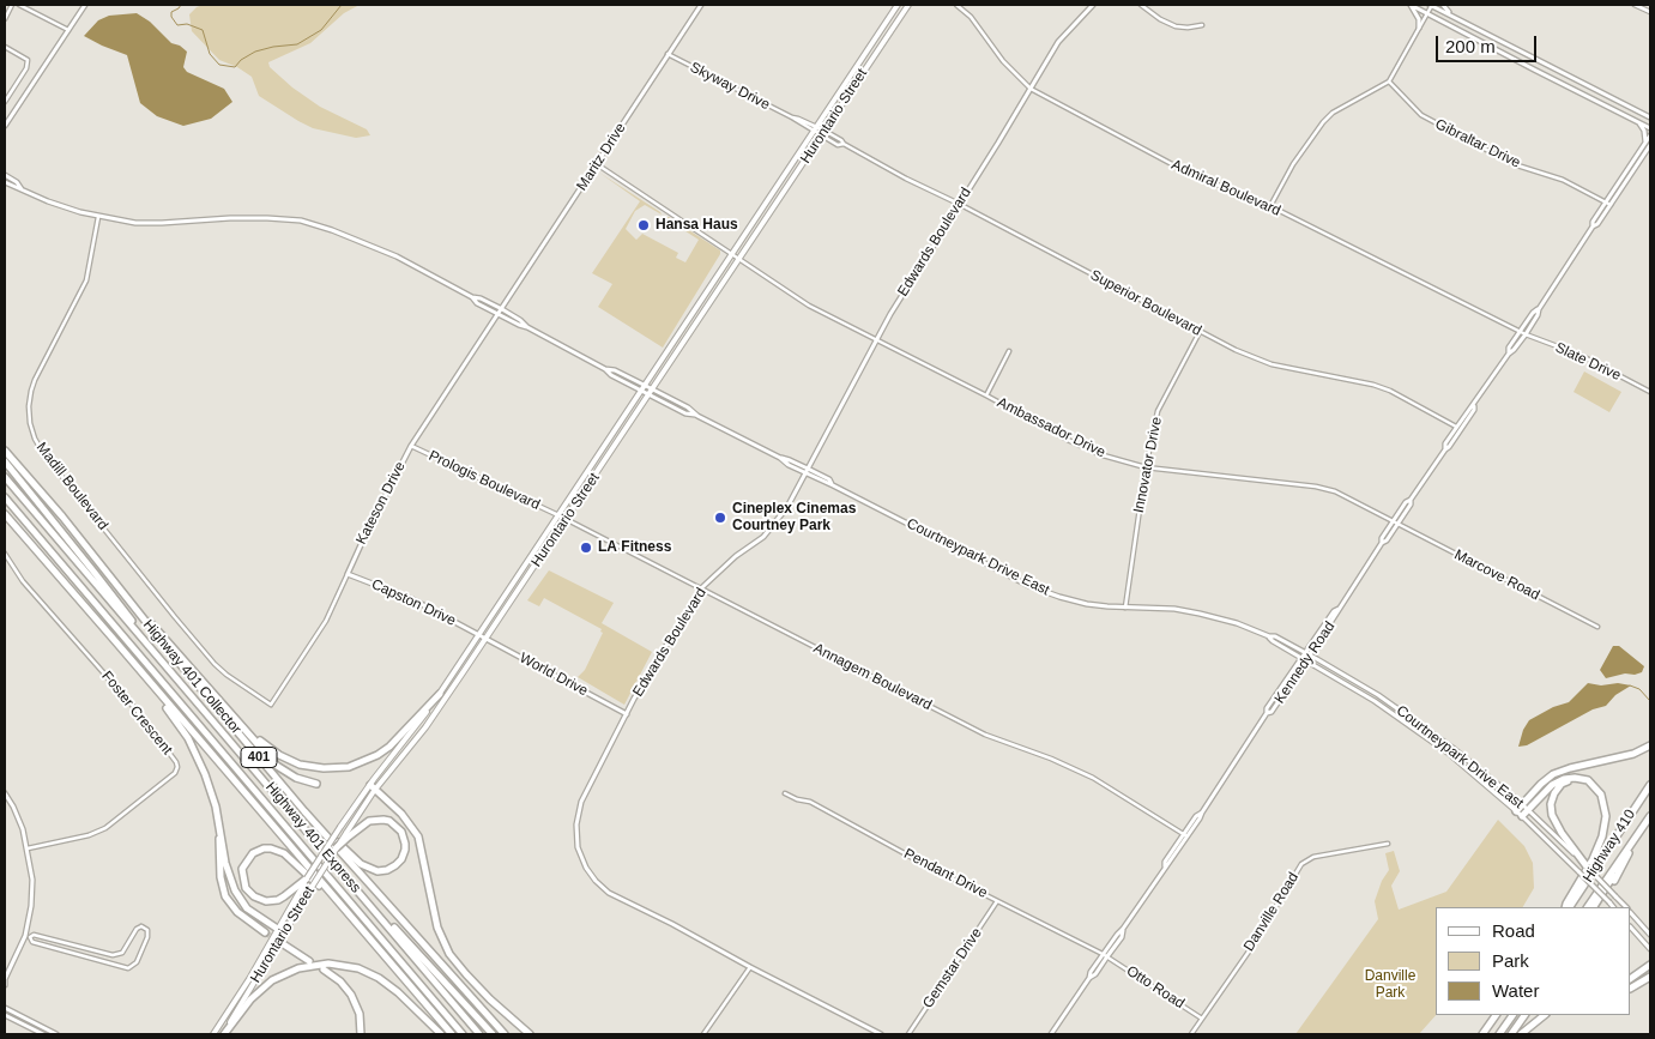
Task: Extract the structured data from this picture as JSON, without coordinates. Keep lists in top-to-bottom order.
{
  "streets": {
    "highway": [
      "Highway 401 Collector",
      "401",
      "Highway 401 Express",
      "Highway 410"
    ],
    "main road": [
      "Hurontario Street",
      "Maritz Drive",
      "Edwards Boulevard",
      "Kateson Drive",
      "Courtneypark Drive East",
      "Capston Drive",
      "Kennedy Road",
      "World Drive"
    ],
    "street": [
      "Skyway Drive",
      "Gibraltar Drive",
      "Admiral Boulevard",
      "Superior Boulevard",
      "Slate Drive",
      "Ambassador Drive",
      "Innovator Drive",
      "Prologis Boulevard",
      "Madill Boulevard",
      "Marcove Road",
      "Annagem Boulevard",
      "Foster Crescent",
      "Pendant Drive",
      "Danville Road",
      "Gemstar Drive",
      "Otto Road"
    ]
  },
  "crossings": [
    ["Skyway Drive", "Hurontario Street"],
    ["Skyway Drive", "Maritz Drive"],
    ["Skyway Drive", "Superior Boulevard"],
    ["Hurontario Street", "Superior Boulevard"],
    ["Hurontario Street", "Ambassador Drive"],
    ["Hurontario Street", "Prologis Boulevard"],
    ["Hurontario Street", "Courtneypark Drive East"],
    ["Hurontario Street", "Capston Drive"],
    ["Hurontario Street", "World Drive"],
    ["Hurontario Street", "Annagem Boulevard"],
    ["Gibraltar Drive", "Kennedy Road"],
    ["Maritz Drive", "Ambassador Drive"],
    ["Maritz Drive", "Kateson Drive"],
    ["Admiral Boulevard", "Edwards Boulevard"],
    ["Admiral Boulevard", "Slate Drive"],
    ["Admiral Boulevard", "Kennedy Road"],
    ["Edwards Boulevard", "Superior Boulevard"],
    ["Edwards Boulevard", "Ambassador Drive"],
    ["Edwards Boulevard", "Courtneypark Drive East"],
    ["Edwards Boulevard", "World Drive"],
    ["Edwards Boulevard", "Annagem Boulevard"],
    ["Superior Boulevard", "Innovator Drive"],
    ["Superior Boulevard", "Kennedy Road"],
    ["Slate Drive", "Kennedy Road"],
    ["Ambassador Drive", "Innovator Drive"],
    ["Ambassador Drive", "Marcove Road"],
    ["Ambassador Drive", "Kennedy Road"],
    ["Innovator Drive", "Courtneypark Drive East"],
    ["Prologis Boulevard", "Kateson Drive"],
    ["Prologis Boulevard", "Annagem Boulevard"],
    ["Madill Boulevard", "Kateson Drive"],
    ["Kateson Drive", "Capston Drive"],
    ["Courtneypark Drive East", "Kennedy Road"],
    ["Marcove Road", "Kennedy Road"],
    ["Capston Drive", "World Drive"],
    ["Kennedy Road", "Annagem Boulevard"],
    ["Kennedy Road", "Pendant Drive"],
    ["Kennedy Road", "Otto Road"],
    ["Pendant Drive", "Gemstar Drive"],
    ["Pendant Drive", "Otto Road"],
    ["Danville Road", "Otto Road"]
  ],
  "parks": ["Danville Park"],
  "places": ["Hansa Haus", "Cineplex Cinemas Courtney Park", "LA Fitness"],
  "legend": ["Road", "Park", "Water"],
  "scale_bar": "200 m"
}
